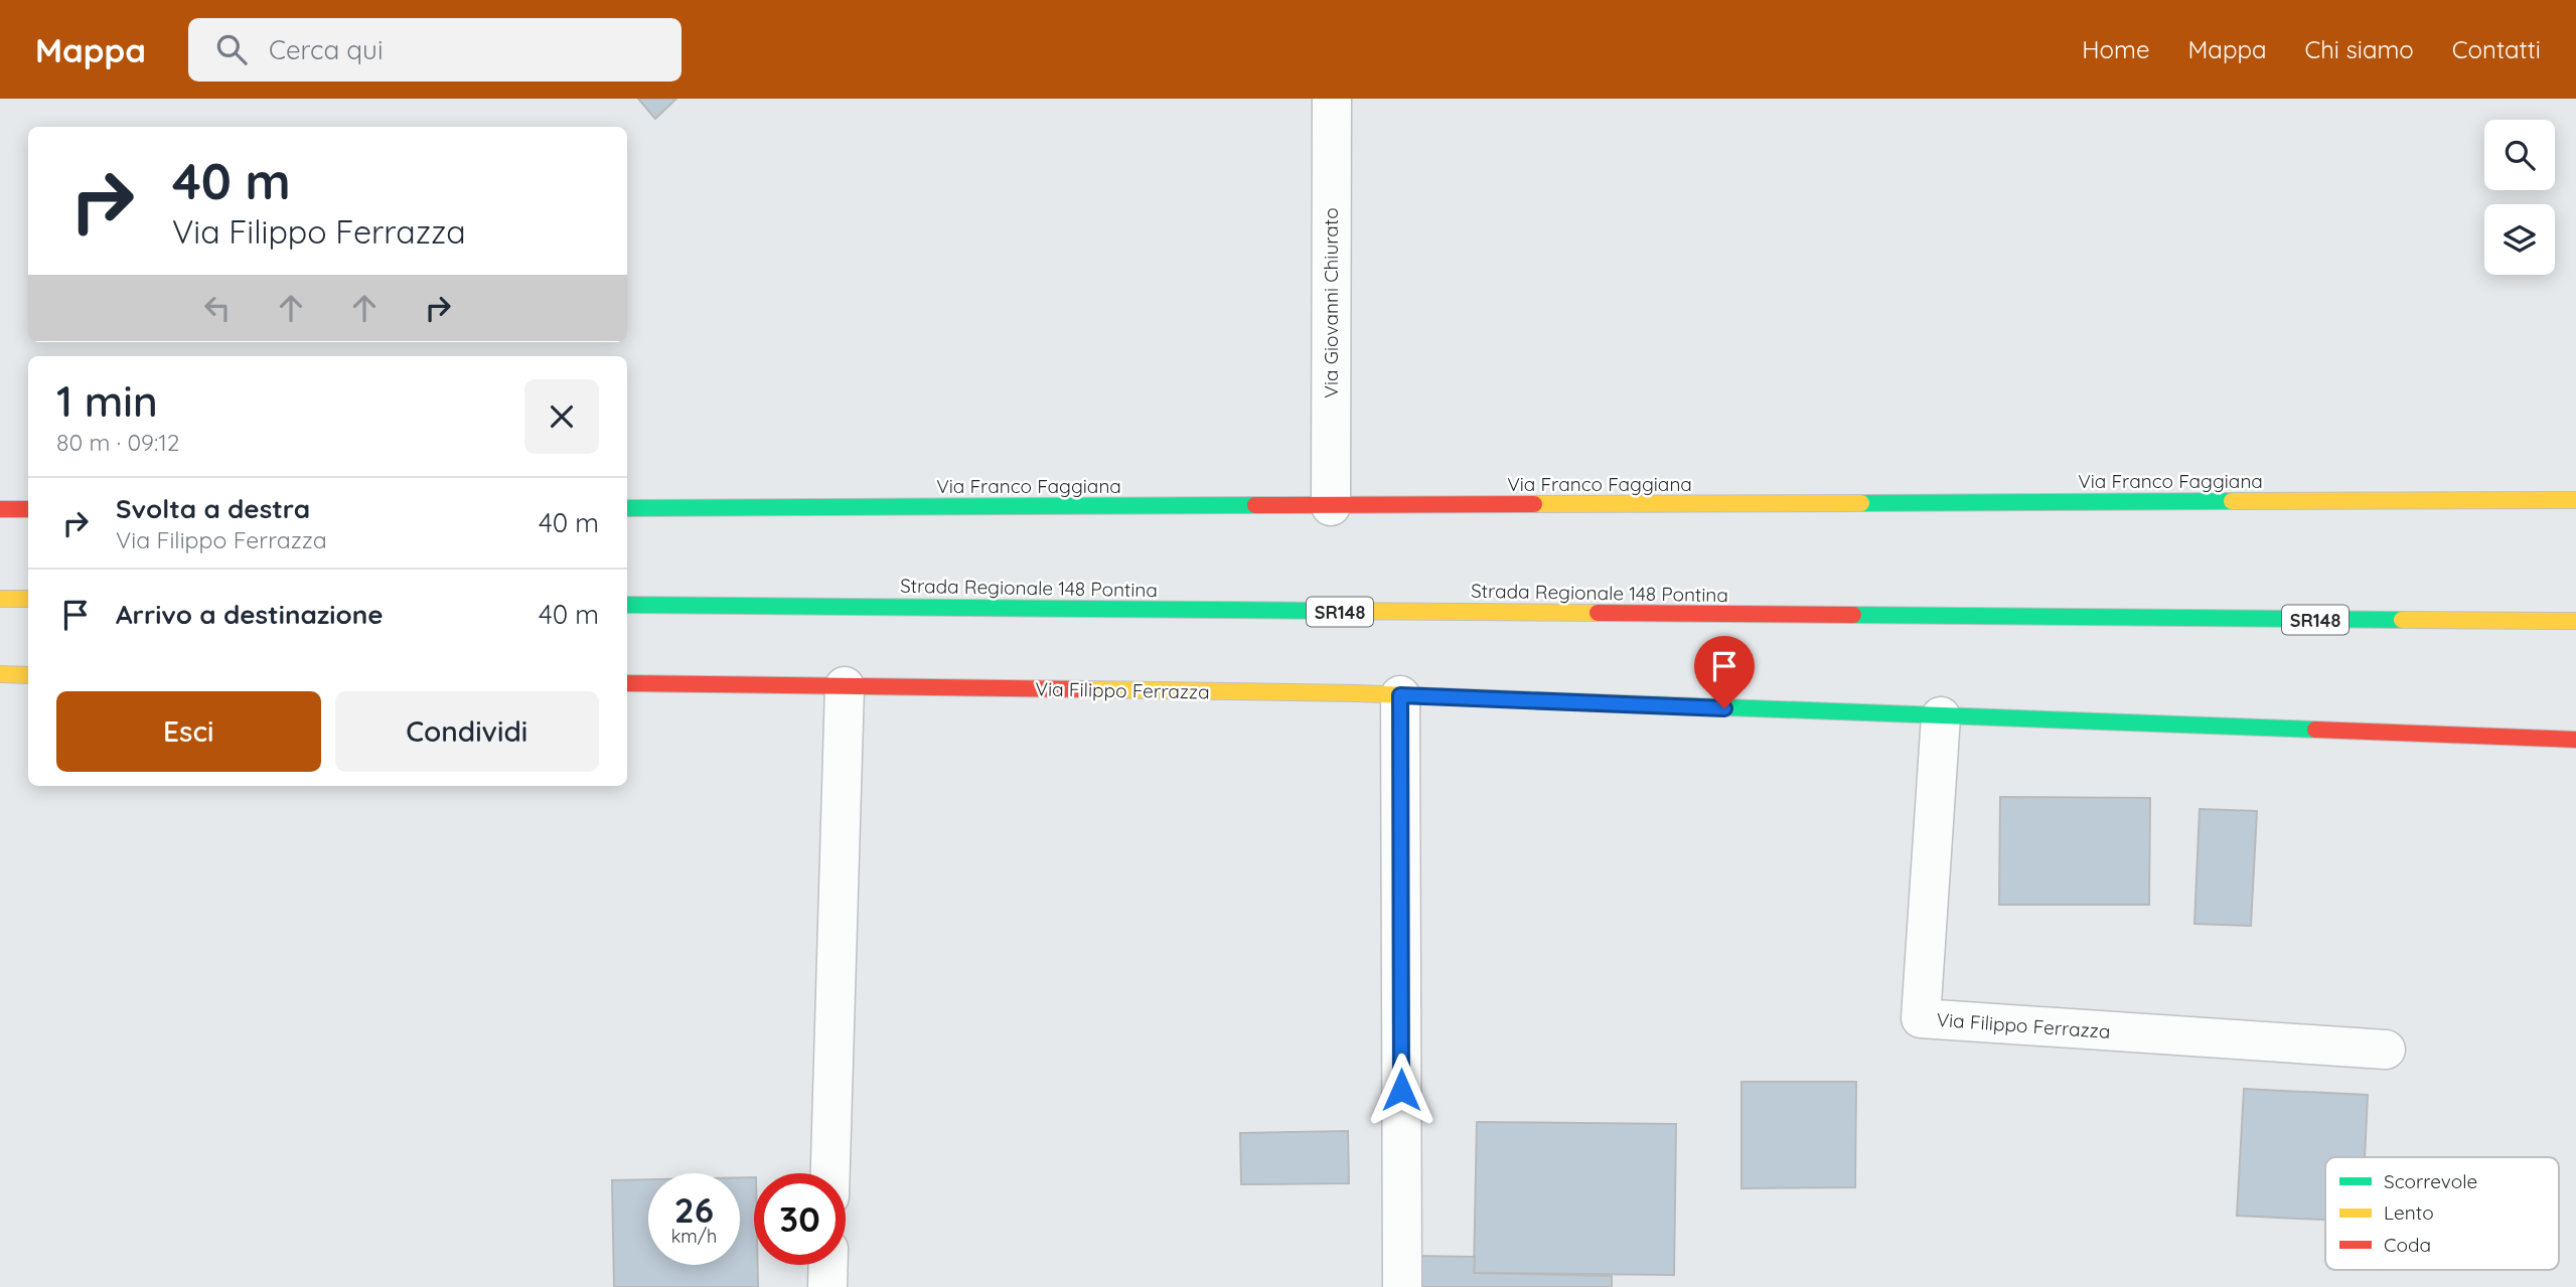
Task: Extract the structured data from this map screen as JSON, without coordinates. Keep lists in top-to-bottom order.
{
  "streets": {
    "street": [
      "Via Giovanni Chiurato",
      "Via Franco Faggiana",
      "Strada Regionale 148 Pontina",
      "SR148",
      "Via Filippo Ferrazza"
    ]
  },
  "crossings": [
    ["Via Giovanni Chiurato", "Via Franco Faggiana"]
  ],
  "legend": ["Scorrevole", "Lento", "Coda"],
  "page": {
    "header": "Mappa",
    "search": "Cerca qui",
    "nav": [
      "Home",
      "Mappa",
      "Chi siamo",
      "Contatti"
    ],
    "turn": ["40 m", "Via Filippo Ferrazza"],
    "heading": ["1 min", "80 m · 09:12"],
    "list": [
      {
        "name": "Svolta a destra",
        "note": "Via Filippo Ferrazza",
        "value": "40 m"
      },
      {
        "name": "Arrivo a destinazione",
        "value": "40 m"
      }
    ],
    "buttons": ["Esci", "Condividi"],
    "speed": "26 km/h",
    "limit": "30"
  }
}
